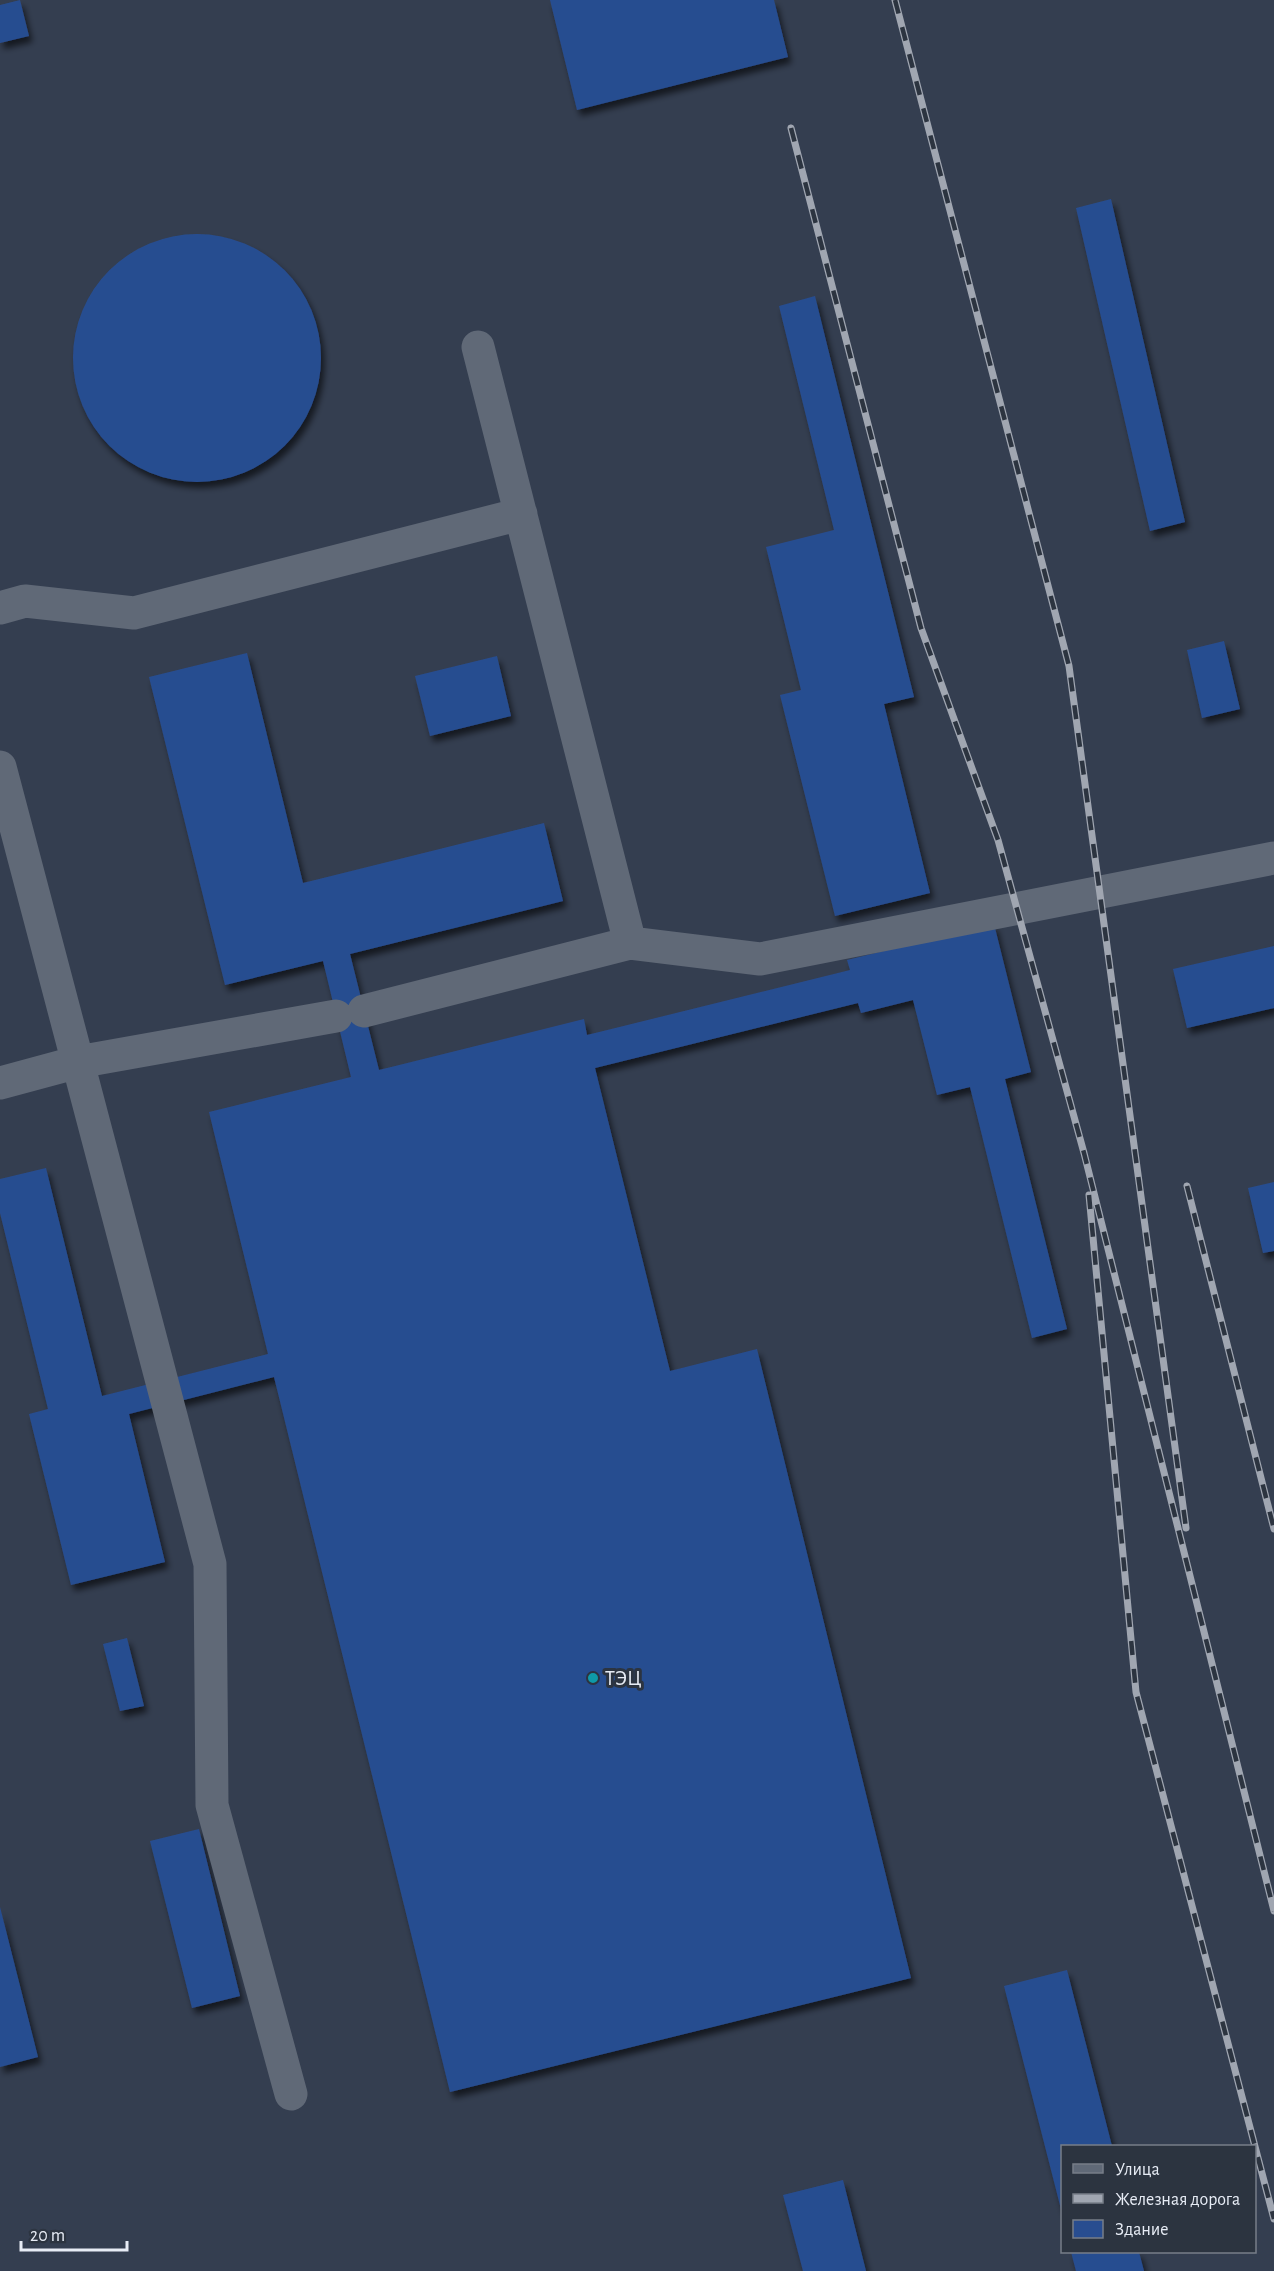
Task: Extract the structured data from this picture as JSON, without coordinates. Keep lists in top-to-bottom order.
{
  "places": ["ТЭЦ"],
  "legend": ["Улица", "Железная дорога", "Здание"],
  "scale_bar": "20 m"
}
